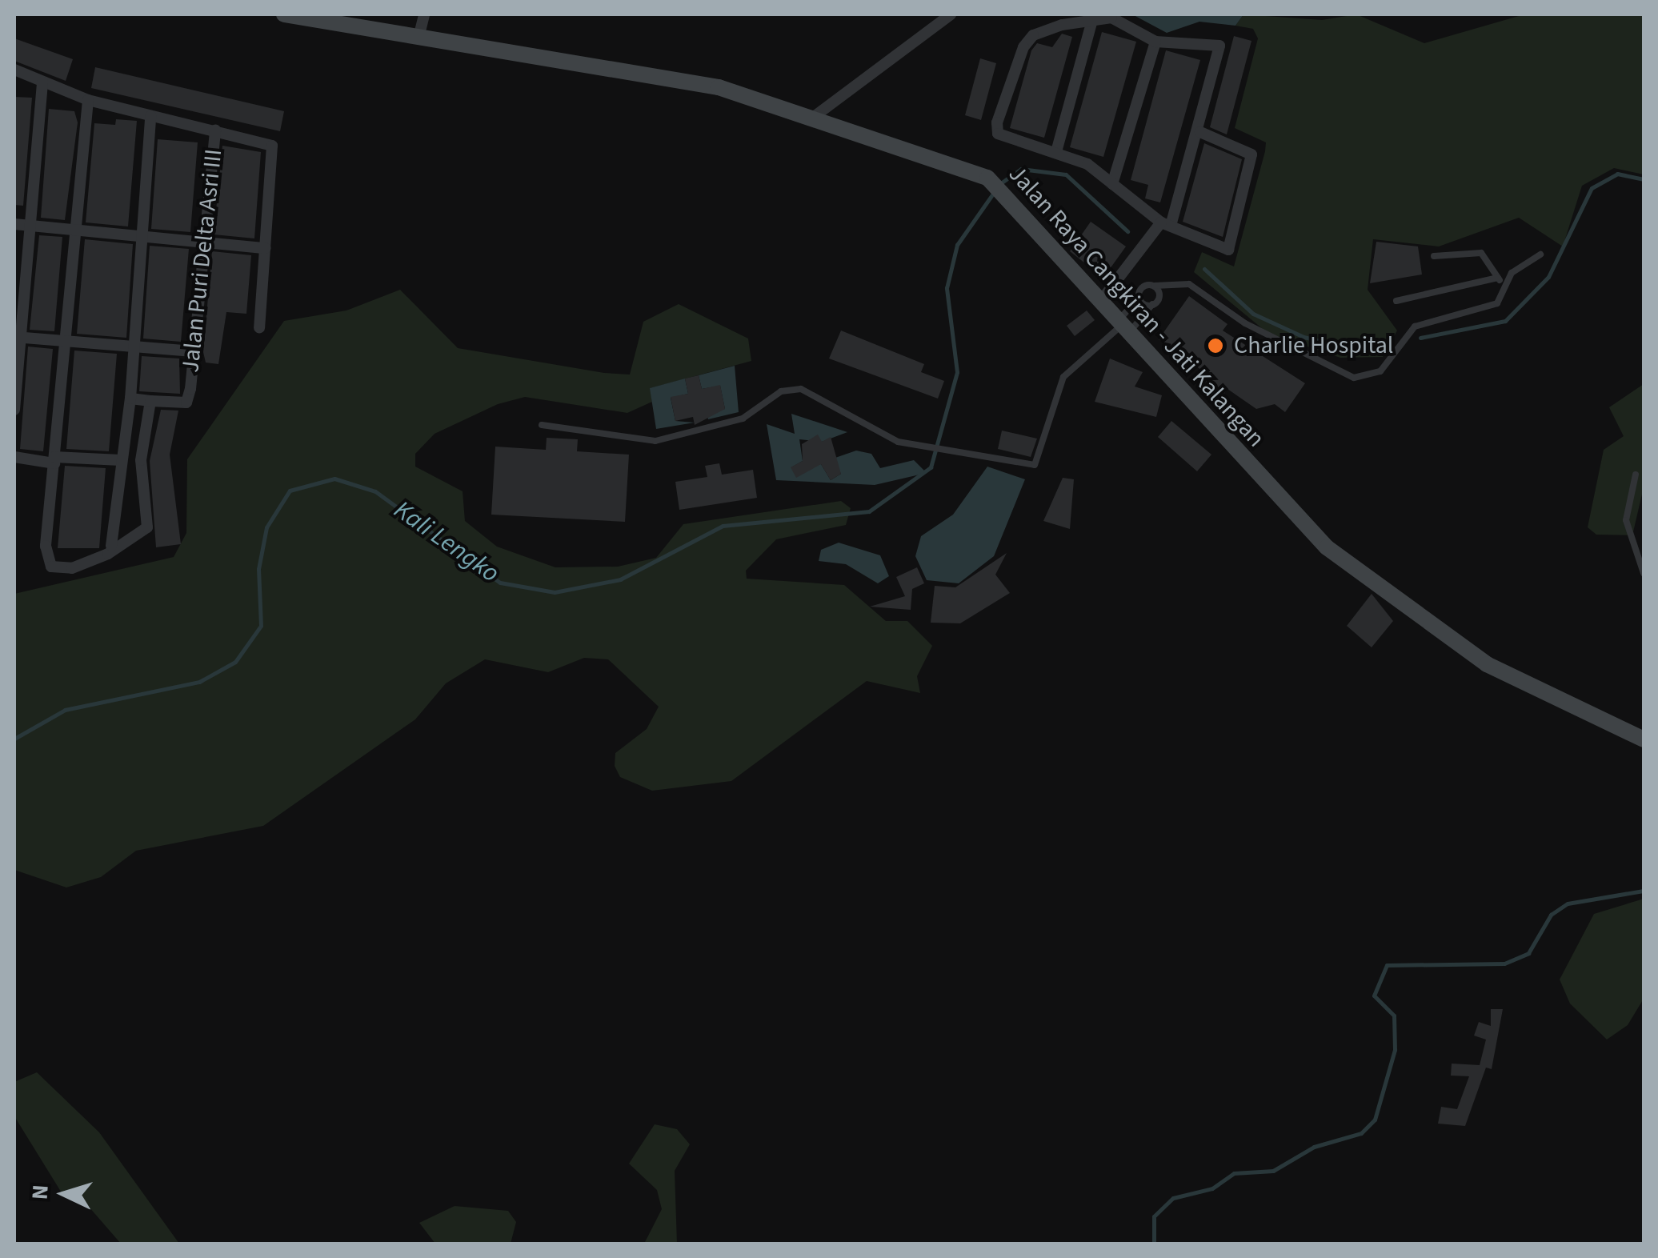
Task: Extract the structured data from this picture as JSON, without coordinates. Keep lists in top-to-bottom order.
{
  "streets": {
    "street": ["Jalan Puri Delta Asri III", "Jalan Raya Cangkiran - Jati Kalangan"]
  },
  "water": ["Kali Lengko"],
  "places": ["Charlie Hospital"],
  "north": "left"
}
